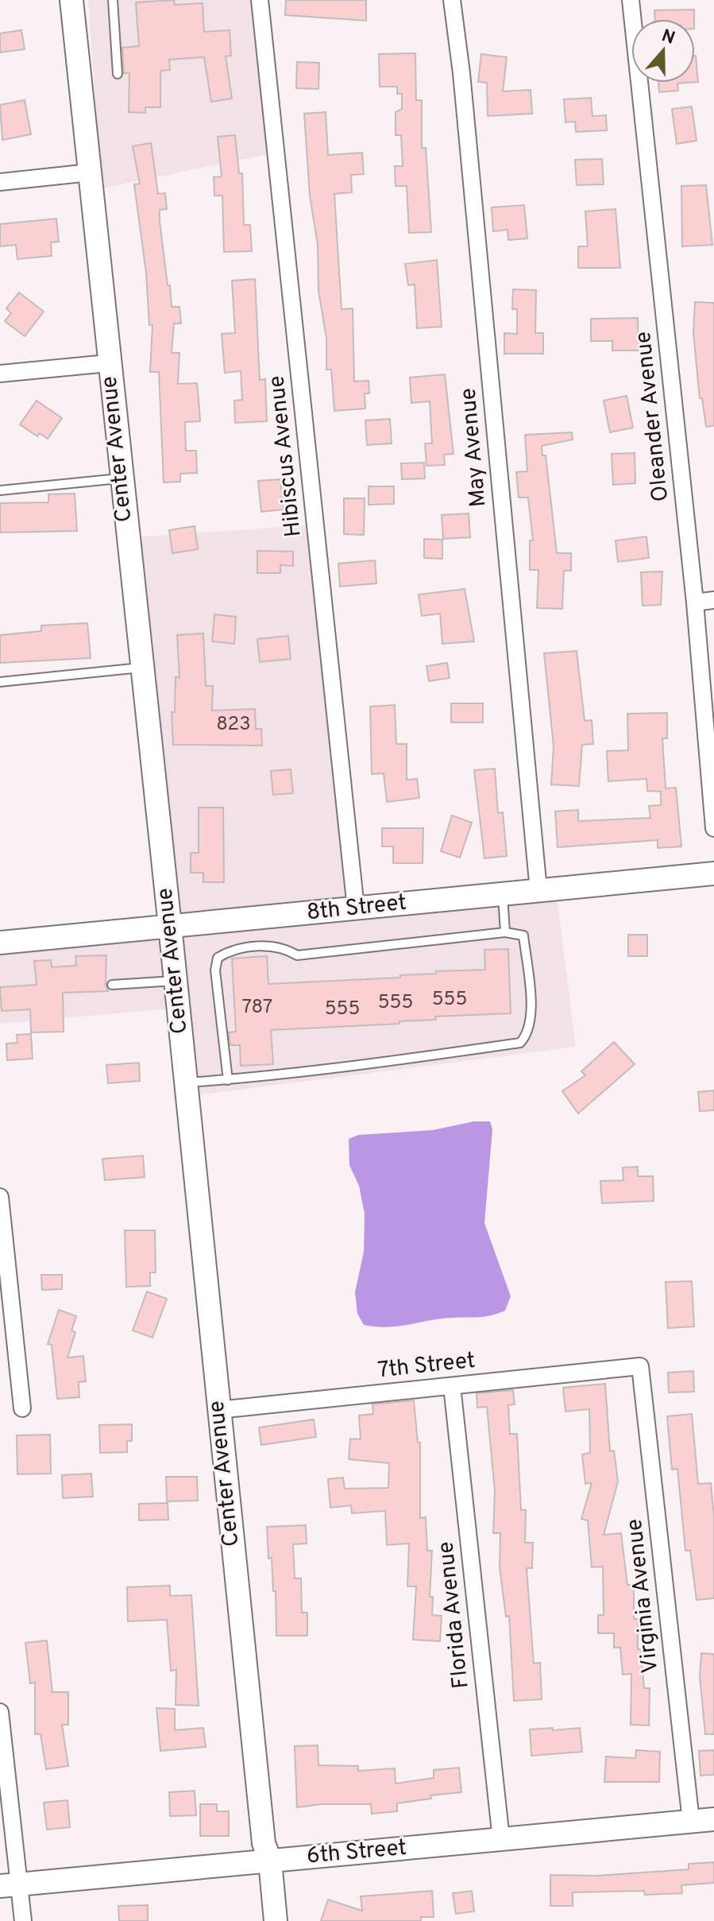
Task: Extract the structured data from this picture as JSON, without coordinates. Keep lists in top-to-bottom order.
{
  "streets": {
    "street": [
      "Oleander Avenue",
      "May Avenue",
      "Center Avenue",
      "Hibiscus Avenue",
      "8th Street",
      "7th Street",
      "Virginia Avenue",
      "Florida Avenue",
      "6th Street"
    ]
  },
  "crossings": [
    ["May Avenue", "8th Street"],
    ["Center Avenue", "8th Street"],
    ["Center Avenue", "7th Street"],
    ["Center Avenue", "6th Street"],
    ["Hibiscus Avenue", "8th Street"],
    ["7th Street", "Virginia Avenue"],
    ["7th Street", "Florida Avenue"],
    ["Virginia Avenue", "6th Street"],
    ["Florida Avenue", "6th Street"]
  ],
  "house_numbers": [
    "823",
    "555",
    "555",
    "787",
    "555"
  ],
  "north": "top"
}
